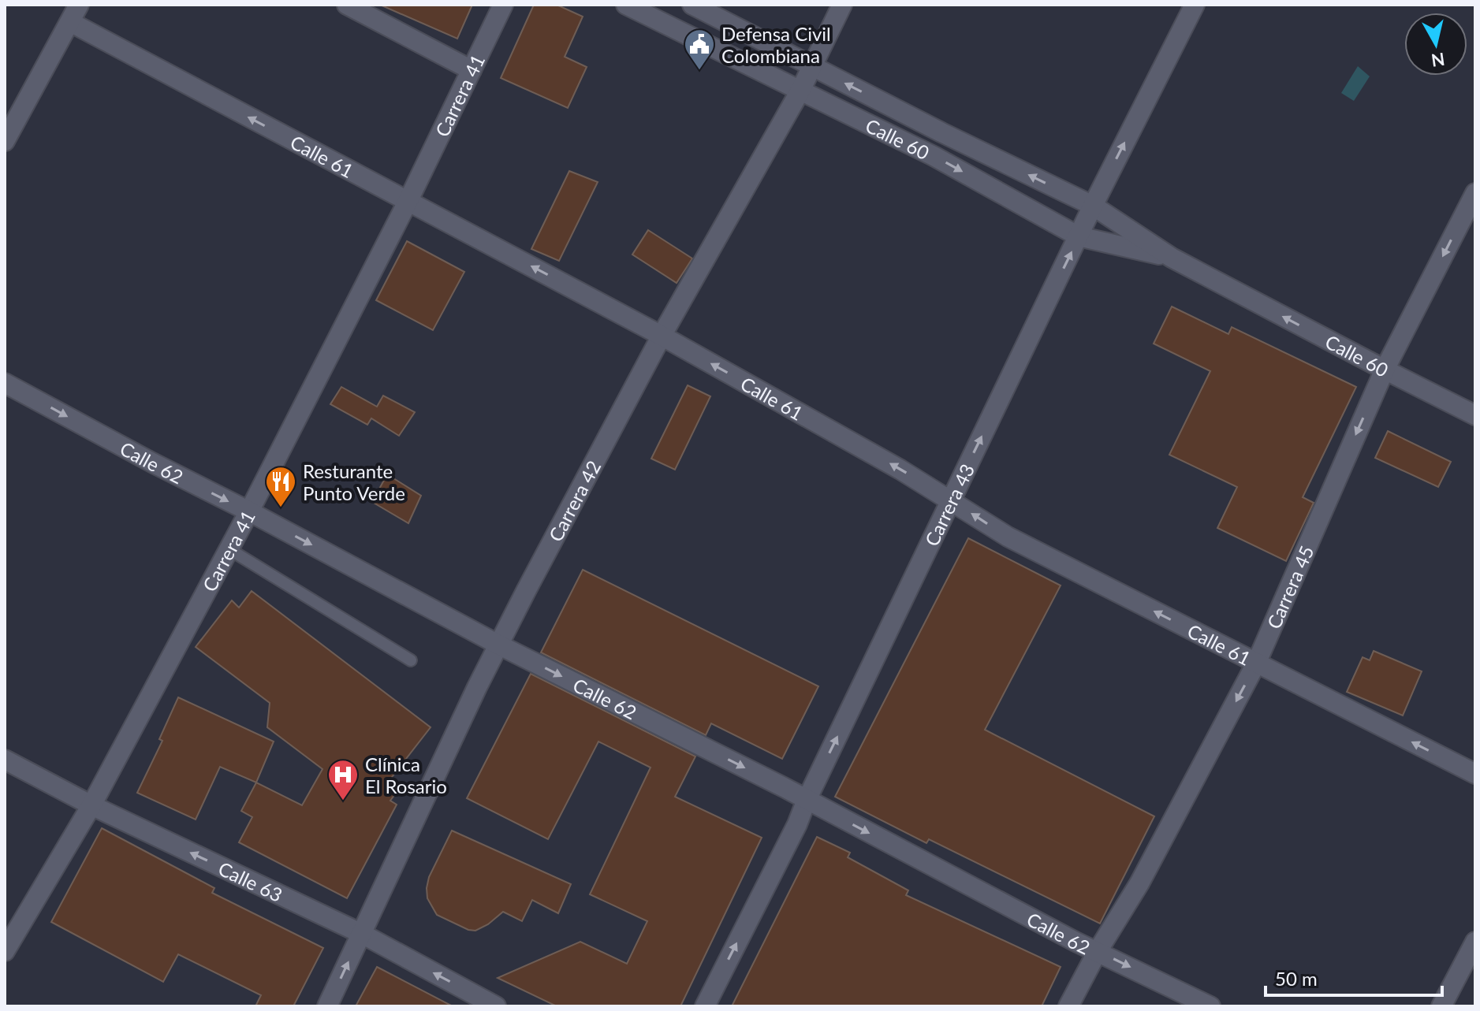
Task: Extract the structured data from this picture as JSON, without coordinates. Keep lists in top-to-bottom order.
{
  "streets": {
    "street": [
      "Carrera 41",
      "Calle 60",
      "Calle 61",
      "Calle 62",
      "Carrera 42",
      "Carrera 43",
      "Carrera 45",
      "Calle 63"
    ]
  },
  "crossings": [
    ["Carrera 41", "Calle 61"],
    ["Carrera 41", "Calle 62"],
    ["Carrera 41", "Calle 63"],
    ["Calle 60", "Carrera 42"],
    ["Calle 60", "Carrera 43"],
    ["Calle 60", "Carrera 45"],
    ["Calle 61", "Carrera 42"],
    ["Calle 61", "Carrera 43"],
    ["Calle 61", "Carrera 45"],
    ["Calle 62", "Carrera 42"],
    ["Calle 62", "Carrera 43"],
    ["Calle 62", "Carrera 45"],
    ["Carrera 42", "Calle 63"]
  ],
  "one_way": [
    "Calle 61",
    "Calle 62",
    "Carrera 43",
    "Carrera 45",
    "Calle 63"
  ],
  "places": {
    "public building": ["Defensa Civil Colombiana"],
    "restaurant": ["Resturante Punto Verde"],
    "hospital": ["Clínica El Rosario"]
  },
  "scale_bar": "50 m",
  "north": "bottom"
}
